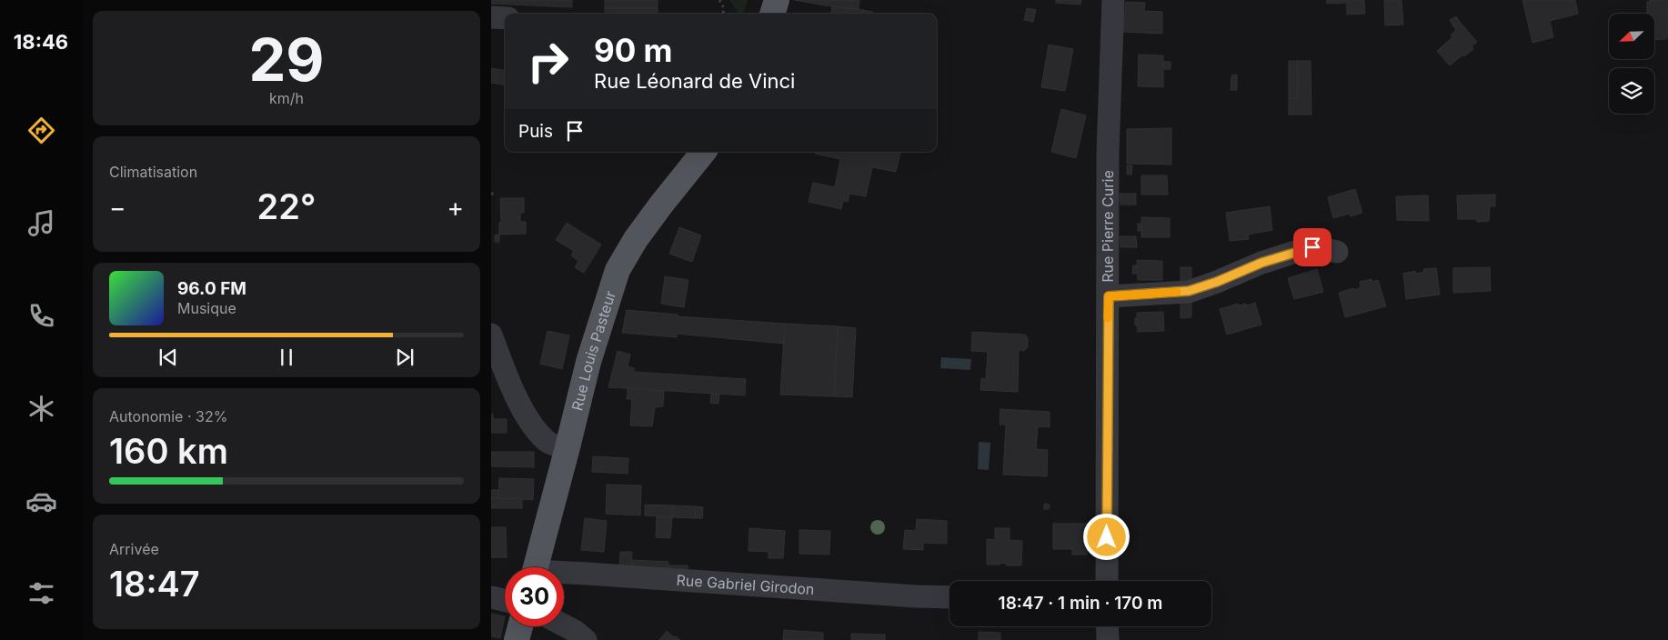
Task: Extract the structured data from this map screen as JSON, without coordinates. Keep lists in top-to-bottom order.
{
  "streets": {
    "main road": ["Rue Louis Pasteur"],
    "street": ["Rue Pierre Curie", "Rue Gabriel Girodon"]
  },
  "north": "bottom left",
  "page": {
    "tabs": "18:46",
    "tile": [
      ["29", "km/h"],
      "Climatisation",
      ["Autonomie · 32%", "160 km"],
      ["Arrivée", "18:47"]
    ],
    "turn": ["90 m", "Rue Léonard de Vinci"],
    "then": "Puis",
    "heat": ["−", "22°", "+"],
    "song": ["96.0 FM", "Musique"],
    "limit": "30",
    "trip": "18:47 · 1 min · 170 m"
  }
}
